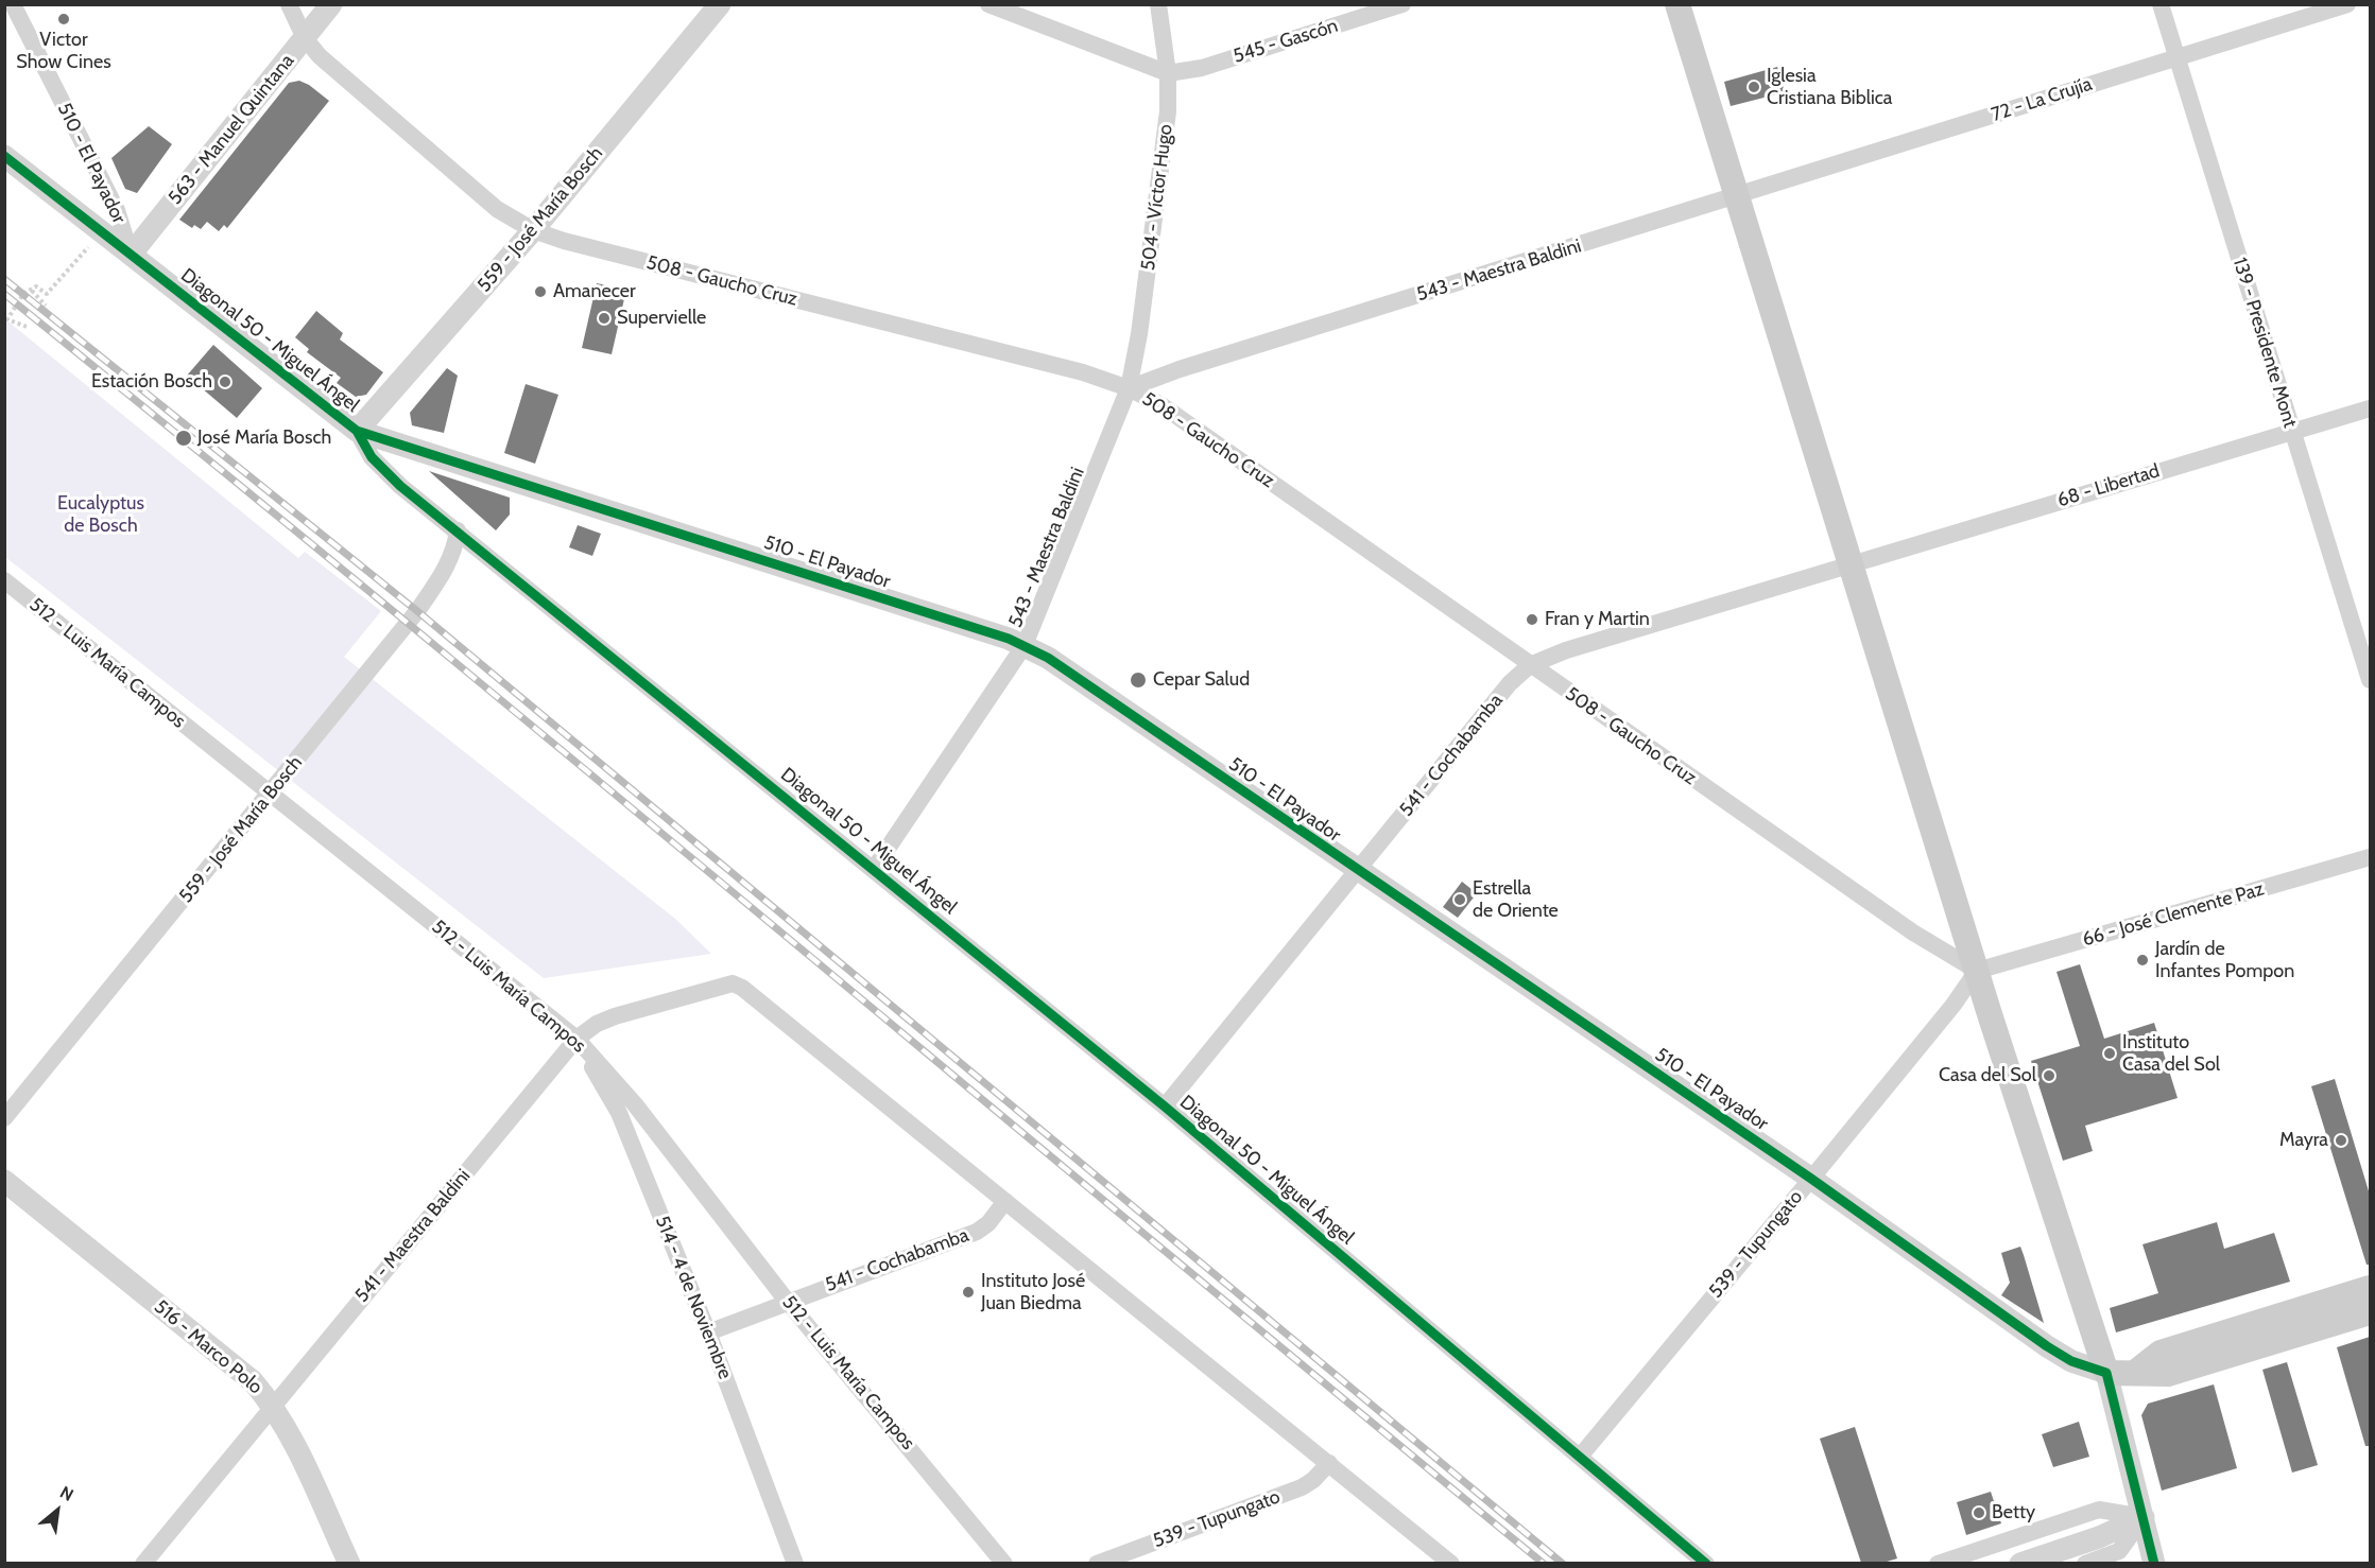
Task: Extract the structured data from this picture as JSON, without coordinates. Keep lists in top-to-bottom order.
{
  "streets": {
    "street": [
      "545 - Gascón",
      "72 - La Crujía",
      "563 - Manuel Quintana",
      "510 - El Payador",
      "504 - Víctor Hugo",
      "559 - José María Bosch",
      "543 - Maestra Baldini",
      "508 - Gaucho Cruz",
      "Diagonal 50 - Miguel Ángel",
      "139 - Presidente Mont",
      "68 - Libertad",
      "512 - Luis María Campos",
      "541 - Cochabamba",
      "66 - José Clemente Paz",
      "541 - Maestra Baldini",
      "539 - Tupungato",
      "514 - 4 de Noviembre",
      "516 - Marco Polo"
    ]
  },
  "crossings": [
    ["545 - Gascón", "504 - Víctor Hugo"],
    ["72 - La Crujía", "543 - Maestra Baldini"],
    ["72 - La Crujía", "139 - Presidente Mont"],
    ["563 - Manuel Quintana", "510 - El Payador"],
    ["563 - Manuel Quintana", "508 - Gaucho Cruz"],
    ["563 - Manuel Quintana", "Diagonal 50 - Miguel Ángel"],
    ["510 - El Payador", "559 - José María Bosch"],
    ["510 - El Payador", "543 - Maestra Baldini"],
    ["510 - El Payador", "Diagonal 50 - Miguel Ángel"],
    ["510 - El Payador", "541 - Cochabamba"],
    ["510 - El Payador", "539 - Tupungato"],
    ["504 - Víctor Hugo", "543 - Maestra Baldini"],
    ["504 - Víctor Hugo", "508 - Gaucho Cruz"],
    ["559 - José María Bosch", "508 - Gaucho Cruz"],
    ["559 - José María Bosch", "Diagonal 50 - Miguel Ángel"],
    ["559 - José María Bosch", "512 - Luis María Campos"],
    ["543 - Maestra Baldini", "508 - Gaucho Cruz"],
    ["543 - Maestra Baldini", "Diagonal 50 - Miguel Ángel"],
    ["508 - Gaucho Cruz", "541 - Cochabamba"],
    ["508 - Gaucho Cruz", "66 - José Clemente Paz"],
    ["508 - Gaucho Cruz", "539 - Tupungato"],
    ["Diagonal 50 - Miguel Ángel", "541 - Cochabamba"],
    ["Diagonal 50 - Miguel Ángel", "539 - Tupungato"],
    ["139 - Presidente Mont", "68 - Libertad"],
    ["68 - Libertad", "541 - Cochabamba"],
    ["512 - Luis María Campos", "541 - Cochabamba"],
    ["512 - Luis María Campos", "541 - Maestra Baldini"],
    ["512 - Luis María Campos", "514 - 4 de Noviembre"],
    ["541 - Cochabamba", "541 - Maestra Baldini"],
    ["541 - Cochabamba", "514 - 4 de Noviembre"],
    ["66 - José Clemente Paz", "539 - Tupungato"],
    ["541 - Maestra Baldini", "514 - 4 de Noviembre"],
    ["541 - Maestra Baldini", "516 - Marco Polo"]
  ],
  "parks": ["Eucalyptus de Bosch"],
  "places": [
    "Victor Show Cines",
    "Iglesia Cristiana Biblica",
    "Amanecer",
    "Supervielle",
    "Estación Bosch",
    "José María Bosch",
    "Fran y Martin",
    "Cepar Salud",
    "Estrella de Oriente",
    "Jardín de Infantes Pompon",
    "Instituto Casa del Sol",
    "Casa del Sol",
    "Mayra",
    "Instituto José Juan Biedma",
    "Betty"
  ],
  "north": "top right"
}
